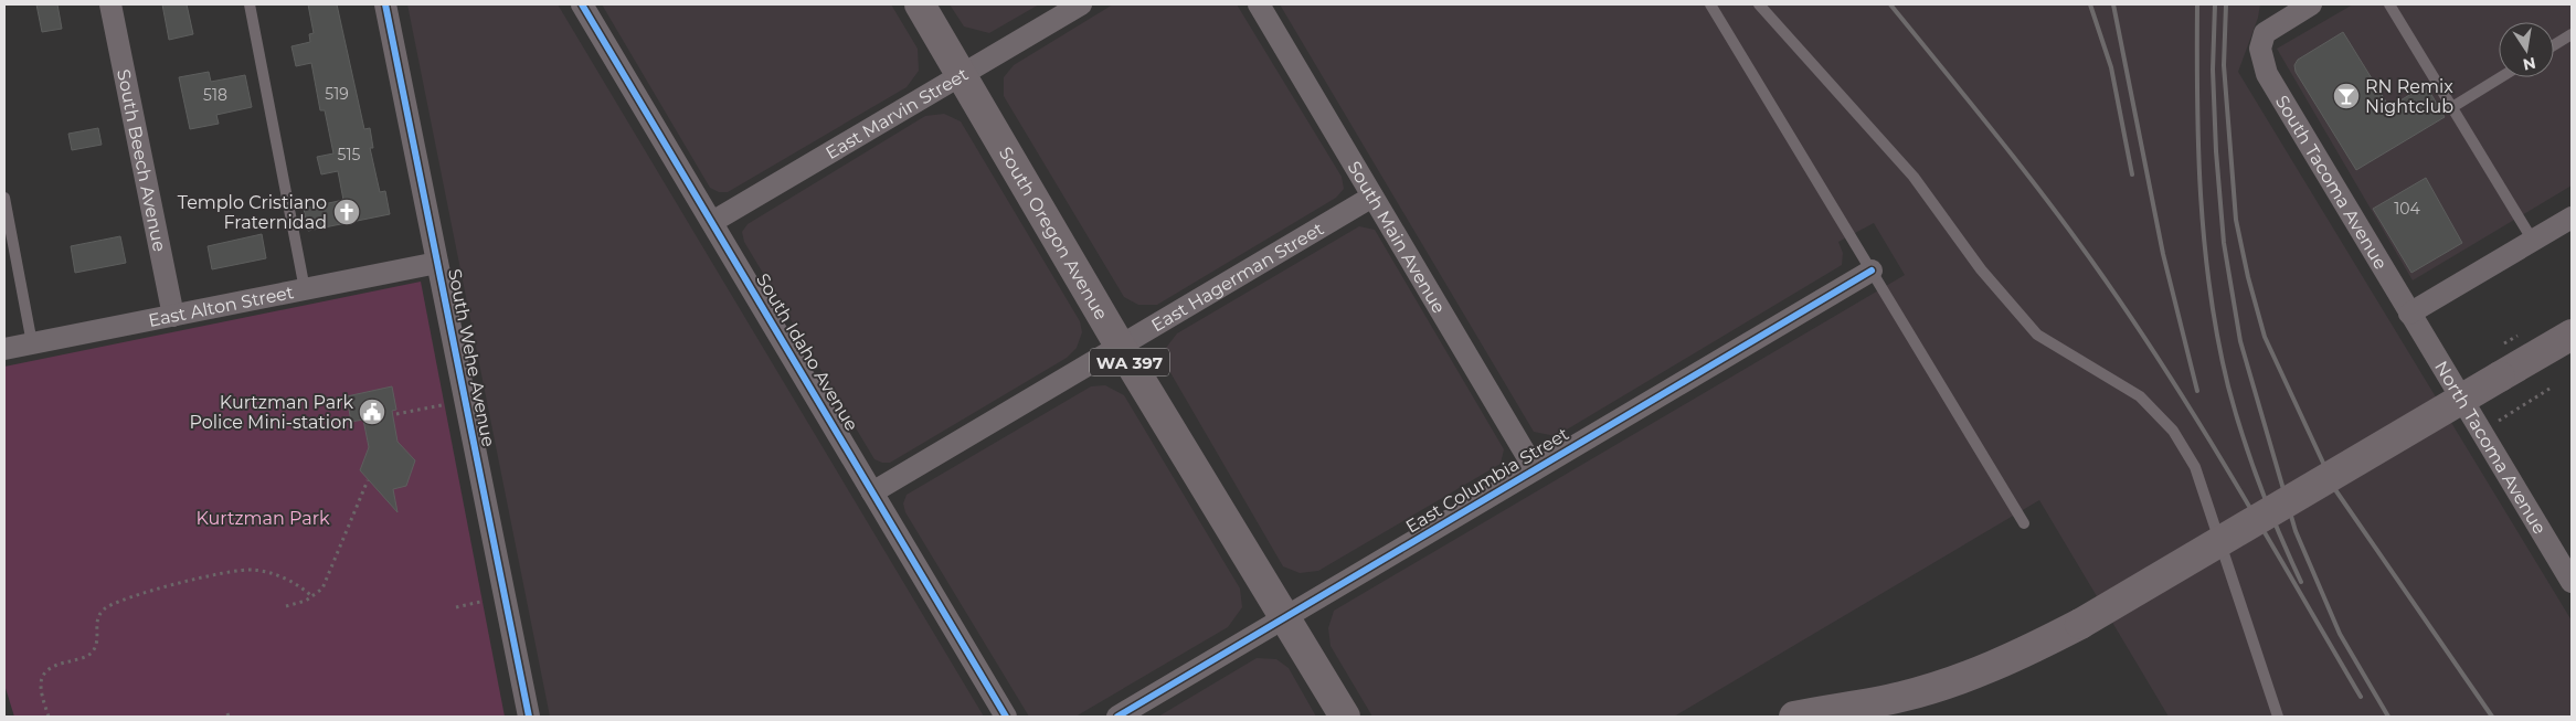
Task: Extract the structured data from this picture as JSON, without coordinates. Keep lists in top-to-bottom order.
{
  "streets": {
    "main road": ["South Oregon Avenue", "WA 397"],
    "street": [
      "East Marvin Street",
      "South Beech Avenue",
      "South Tacoma Avenue",
      "South Main Avenue",
      "East Hagerman Street",
      "East Alton Street",
      "South Idaho Avenue",
      "South Wehe Avenue",
      "North Tacoma Avenue",
      "East Columbia Street"
    ]
  },
  "crossings": [
    ["East Marvin Street", "South Oregon Avenue"],
    ["East Marvin Street", "South Idaho Avenue"],
    ["South Beech Avenue", "East Alton Street"],
    ["South Tacoma Avenue", "North Tacoma Avenue"],
    ["South Oregon Avenue", "East Hagerman Street"],
    ["South Oregon Avenue", "East Columbia Street"],
    ["South Main Avenue", "East Hagerman Street"],
    ["South Main Avenue", "East Columbia Street"],
    ["East Hagerman Street", "South Idaho Avenue"],
    ["East Alton Street", "South Wehe Avenue"]
  ],
  "parks": ["Kurtzman Park"],
  "places": {
    "bar": ["RN Remix Nightclub"],
    "church": ["Templo Cristiano Fraternidad"],
    "public building": ["Kurtzman Park Police Mini-station"]
  },
  "house_numbers": [
    "519",
    "518",
    "515",
    "104"
  ],
  "north": "bottom"
}
